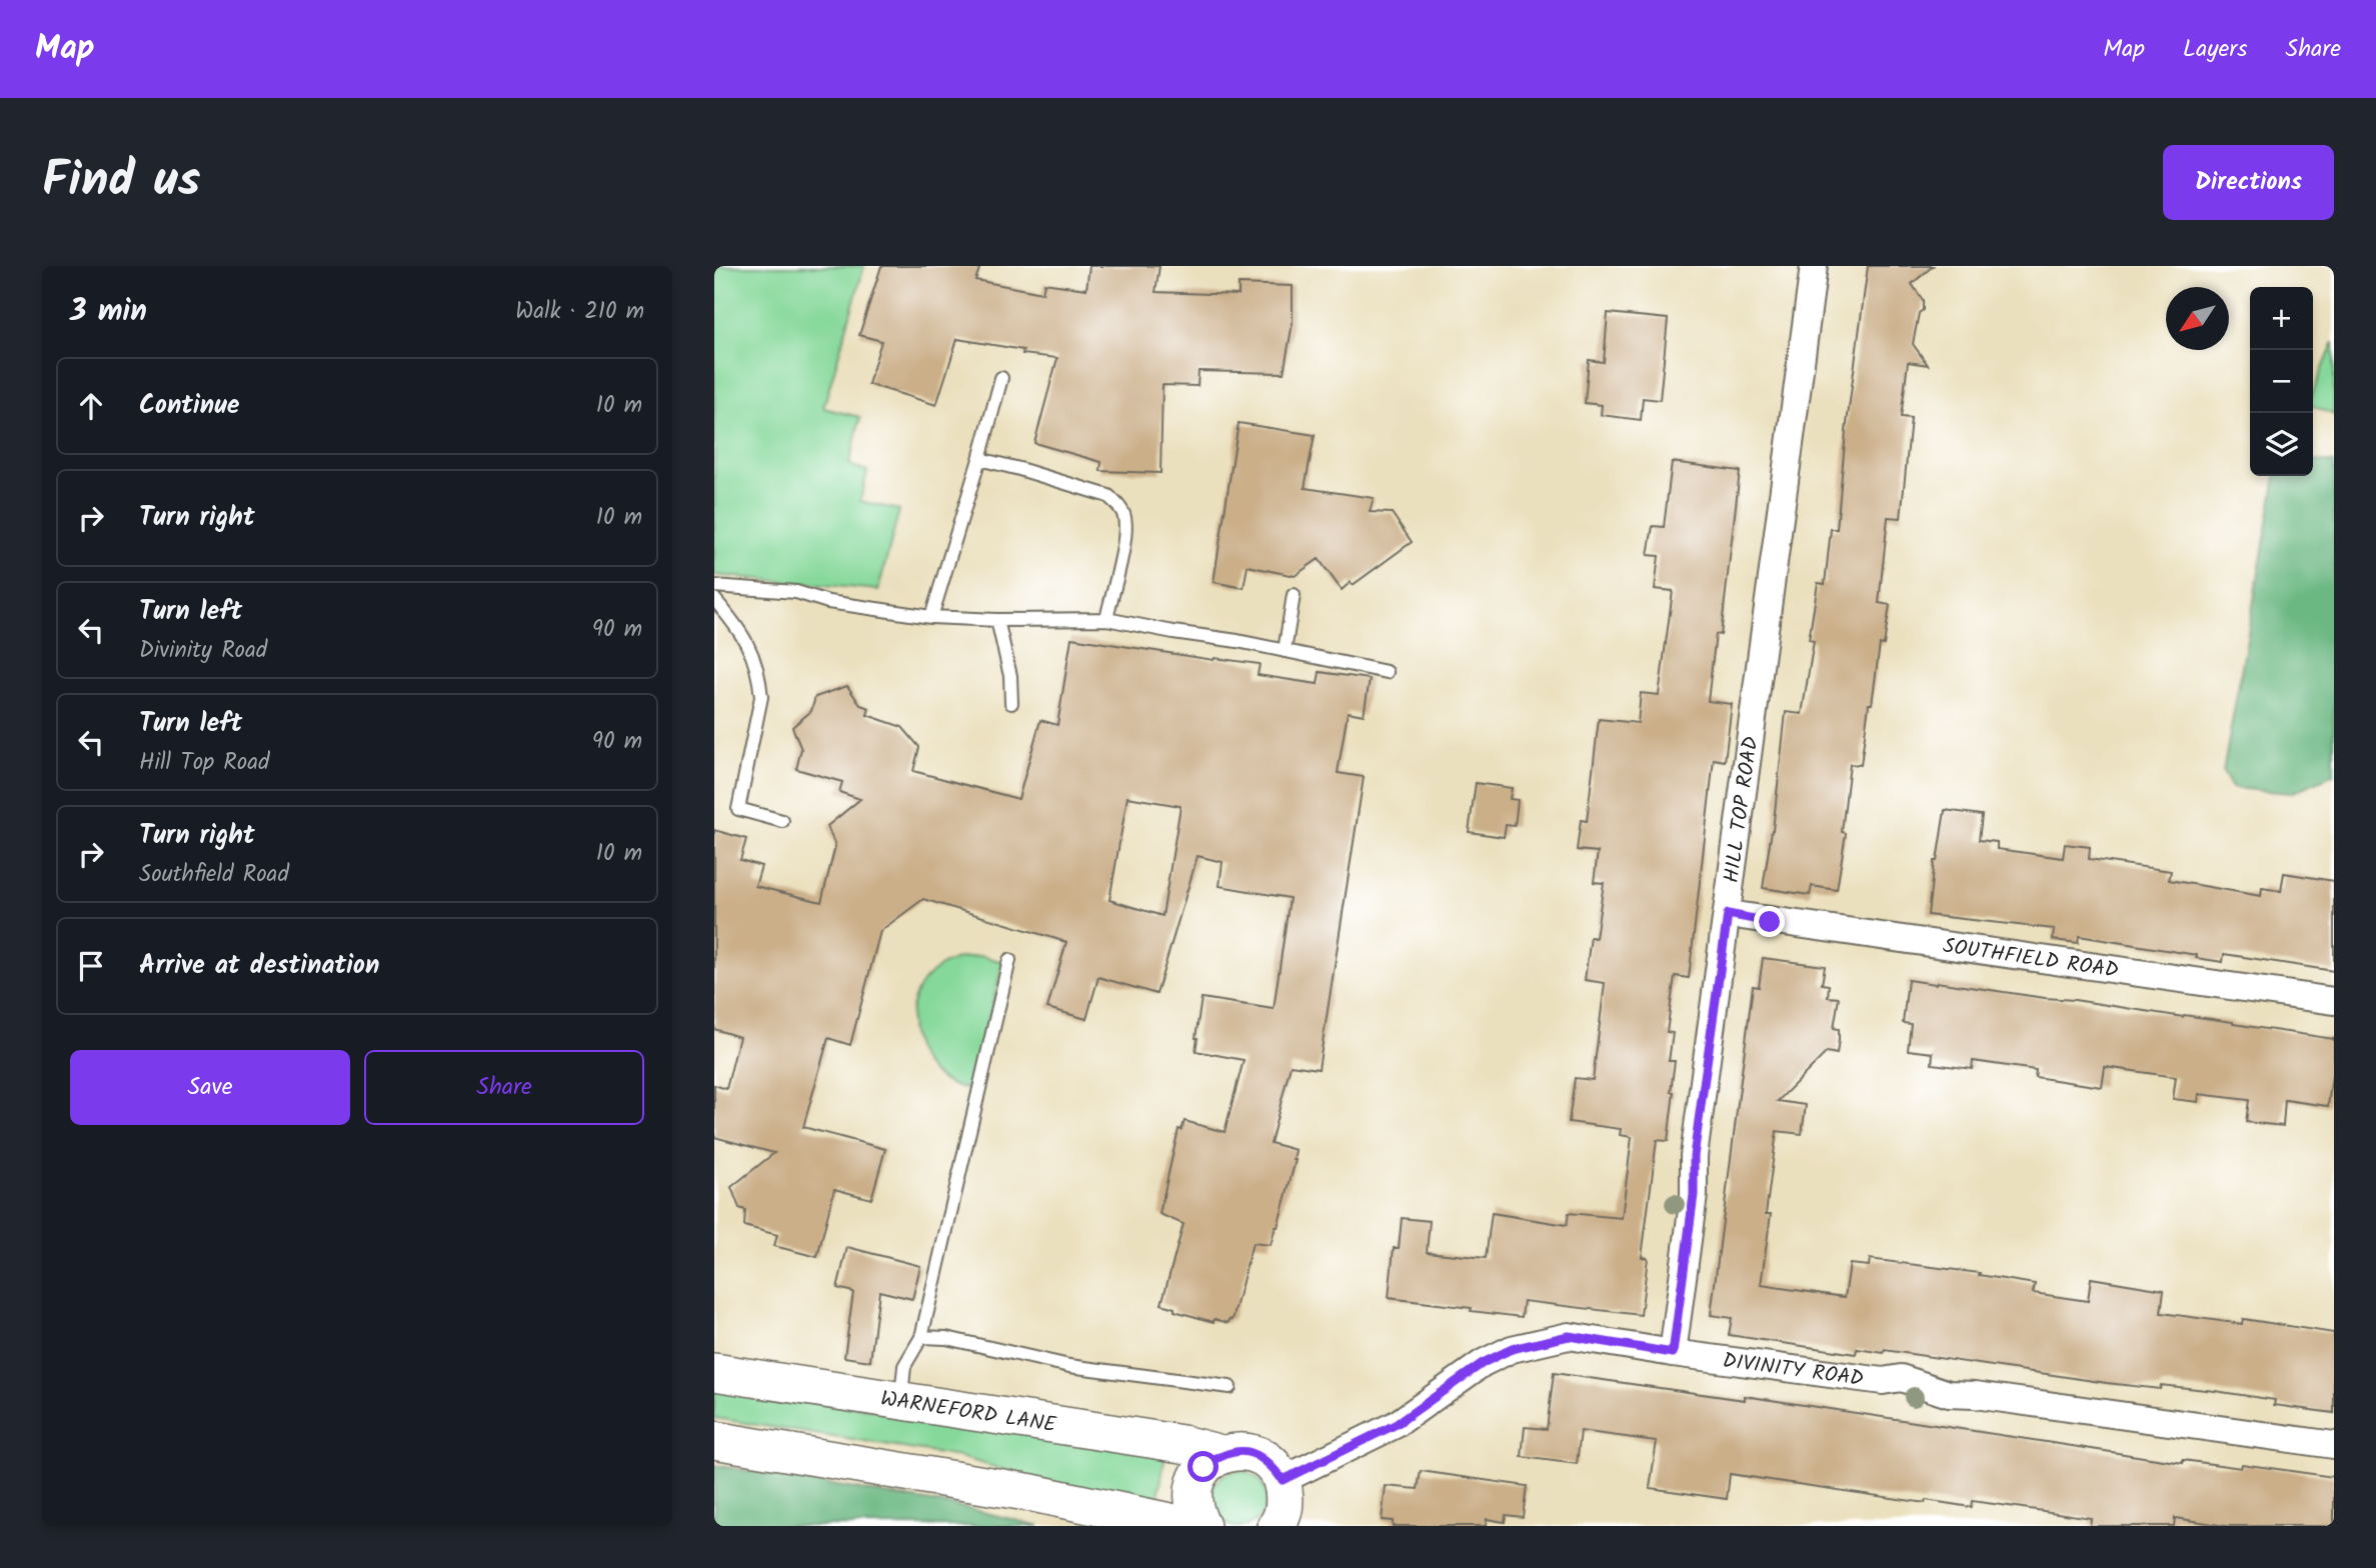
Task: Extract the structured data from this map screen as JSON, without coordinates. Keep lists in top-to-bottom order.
{
  "streets": {
    "street": [
      "HILL TOP ROAD",
      "SOUTHFIELD ROAD",
      "DIVINITY ROAD",
      "WARNEFORD LANE"
    ]
  },
  "crossings": [
    ["HILL TOP ROAD", "SOUTHFIELD ROAD"],
    ["HILL TOP ROAD", "DIVINITY ROAD"],
    ["DIVINITY ROAD", "WARNEFORD LANE"]
  ],
  "north": "bottom left",
  "page": {
    "header": "Map",
    "nav": ["Map", "Layers", "Share"],
    "title": "Find us",
    "buttons": [
      "Directions",
      ["Save", "Share"]
    ],
    "heading": ["3 min", "Walk · 210 m"],
    "map_buttons": ["+", "−"],
    "list": [
      ["Continue", "10 m"],
      ["Turn right", "10 m"],
      ["Turn left", "Divinity Road", "90 m"],
      ["Turn left", "Hill Top Road", "90 m"],
      ["Turn right", "Southfield Road", "10 m"],
      "Arrive at destination"
    ]
  }
}
